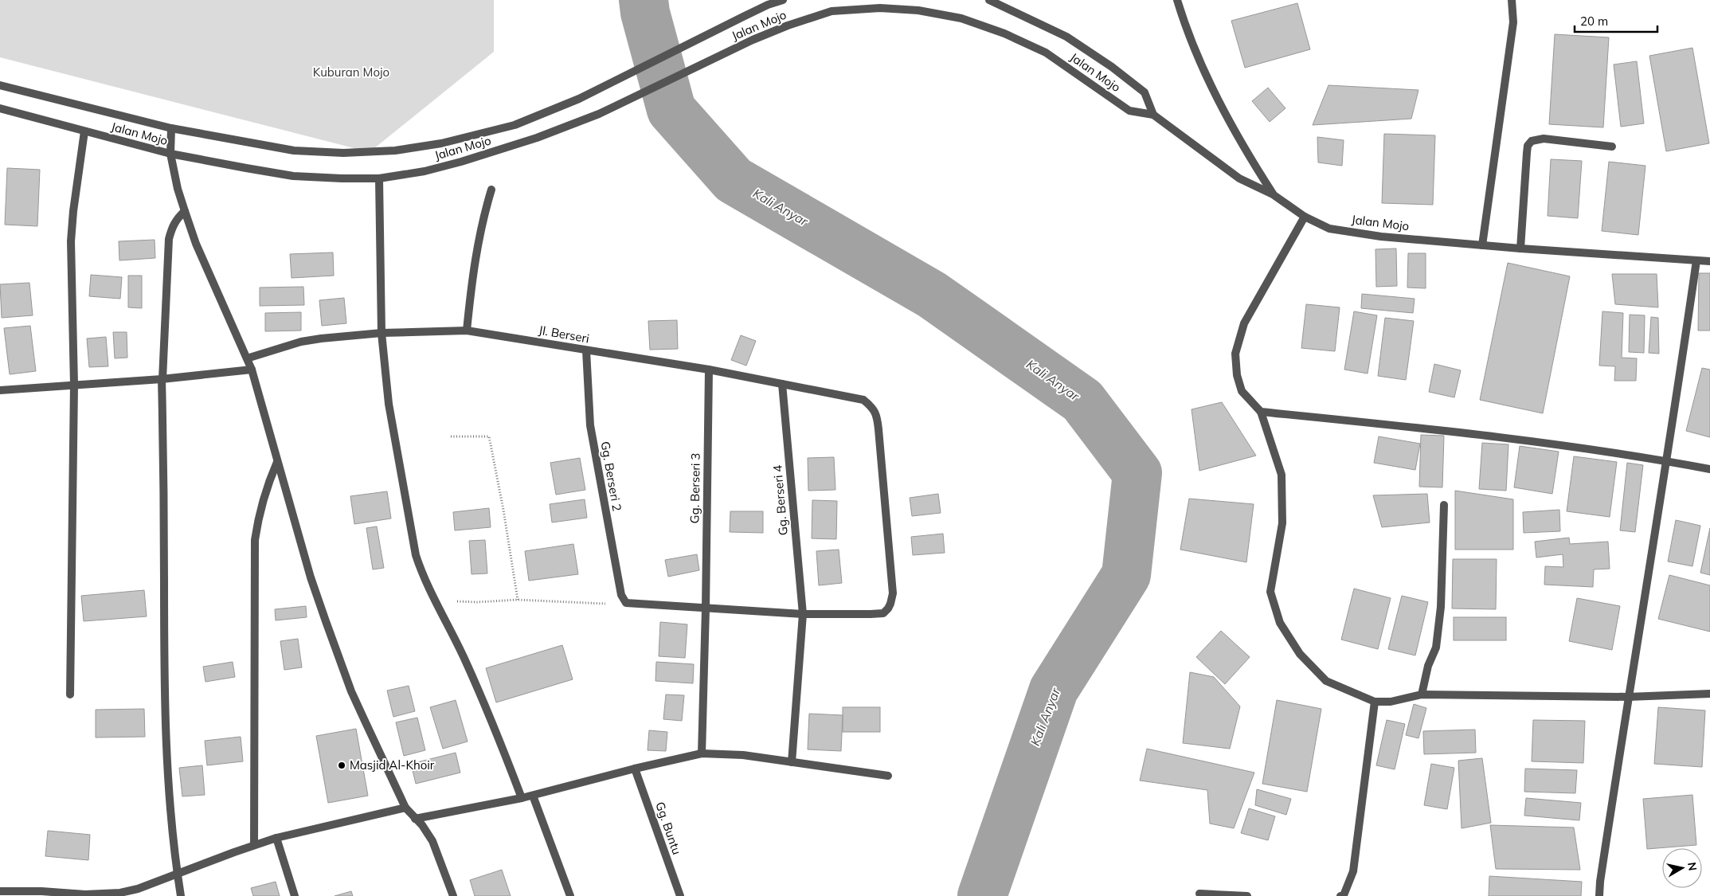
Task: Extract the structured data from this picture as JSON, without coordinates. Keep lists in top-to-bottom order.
{
  "streets": {
    "street": [
      "Jalan Mojo",
      "Jl. Berseri",
      "Gg. Berseri 2",
      "Gg. Berseri 3",
      "Gg. Berseri 4",
      "Gg. Buntu"
    ]
  },
  "crossings": [
    ["Jl. Berseri", "Gg. Berseri 2"],
    ["Jl. Berseri", "Gg. Berseri 3"],
    ["Jl. Berseri", "Gg. Berseri 4"]
  ],
  "water": ["Kali Anyar"],
  "parks": ["Kuburan Mojo"],
  "places": ["Masjid Al-Khoir"],
  "scale_bar": "20 m",
  "north": "right"
}
